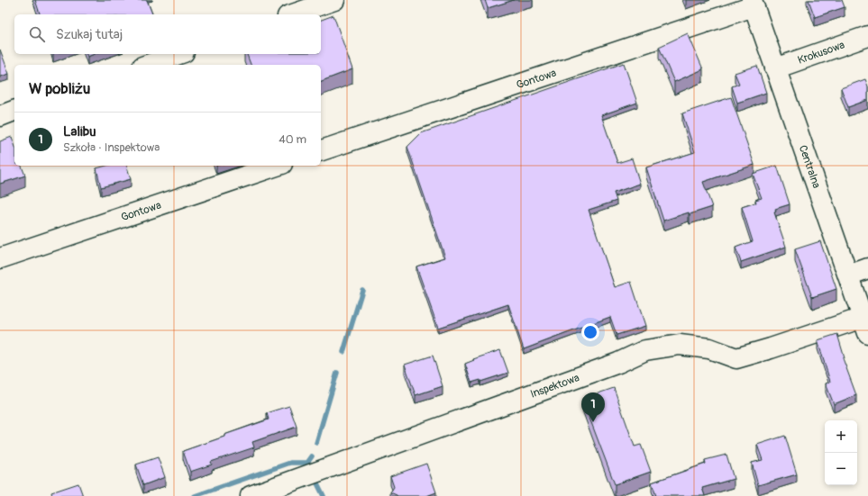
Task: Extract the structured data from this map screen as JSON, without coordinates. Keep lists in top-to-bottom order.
{
  "streets": {
    "street": [
      "Krokusowa",
      "Gontowa",
      "Centralna",
      "Inspektowa"
    ]
  },
  "crossings": [
    ["Krokusowa", "Centralna"],
    ["Gontowa", "Centralna"],
    ["Centralna", "Inspektowa"]
  ],
  "page": {
    "search": "Szukaj tutaj",
    "heading": "W pobliżu",
    "list": [
      {
        "mark": "1",
        "name": "Lalibu",
        "note": "Szkoła · Inspektowa",
        "value": "40 m"
      }
    ],
    "pins": "1",
    "map_buttons": ["+", "−"]
  }
}
